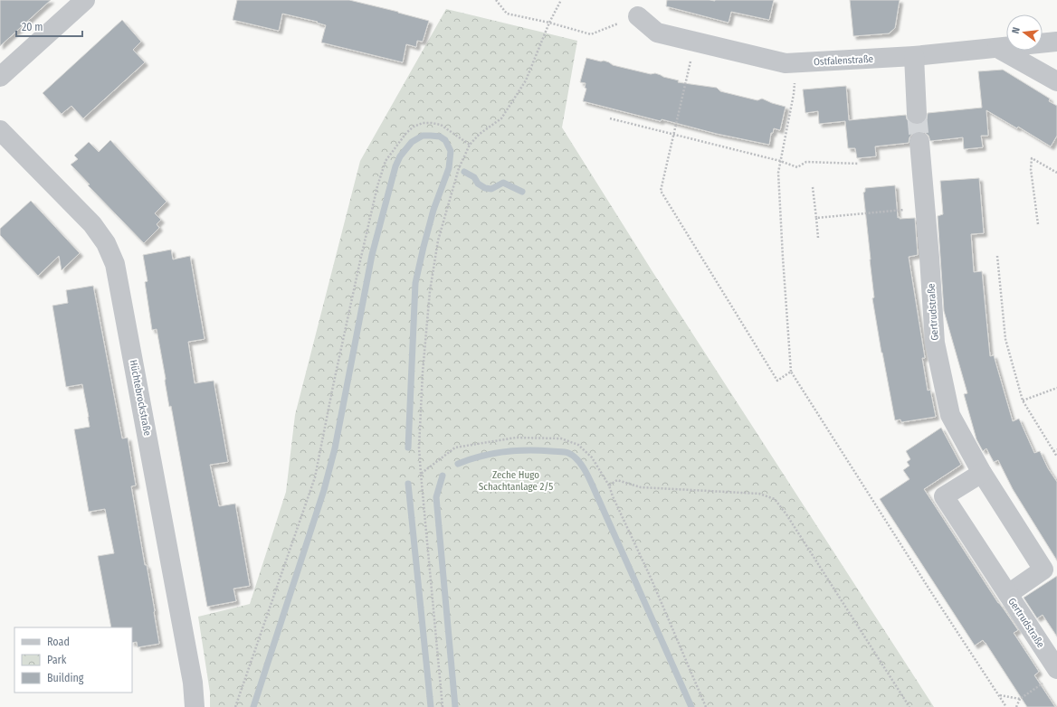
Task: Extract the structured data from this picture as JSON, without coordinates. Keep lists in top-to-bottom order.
{
  "streets": {
    "street": ["Ostfalenstraße", "Gertrudstraße", "Hüchtebrockstraße"]
  },
  "parks": ["Zeche Hugo Schachtanlage 2/5"],
  "legend": ["Road", "Park", "Building"],
  "scale_bar": "20 m",
  "north": "left"
}
